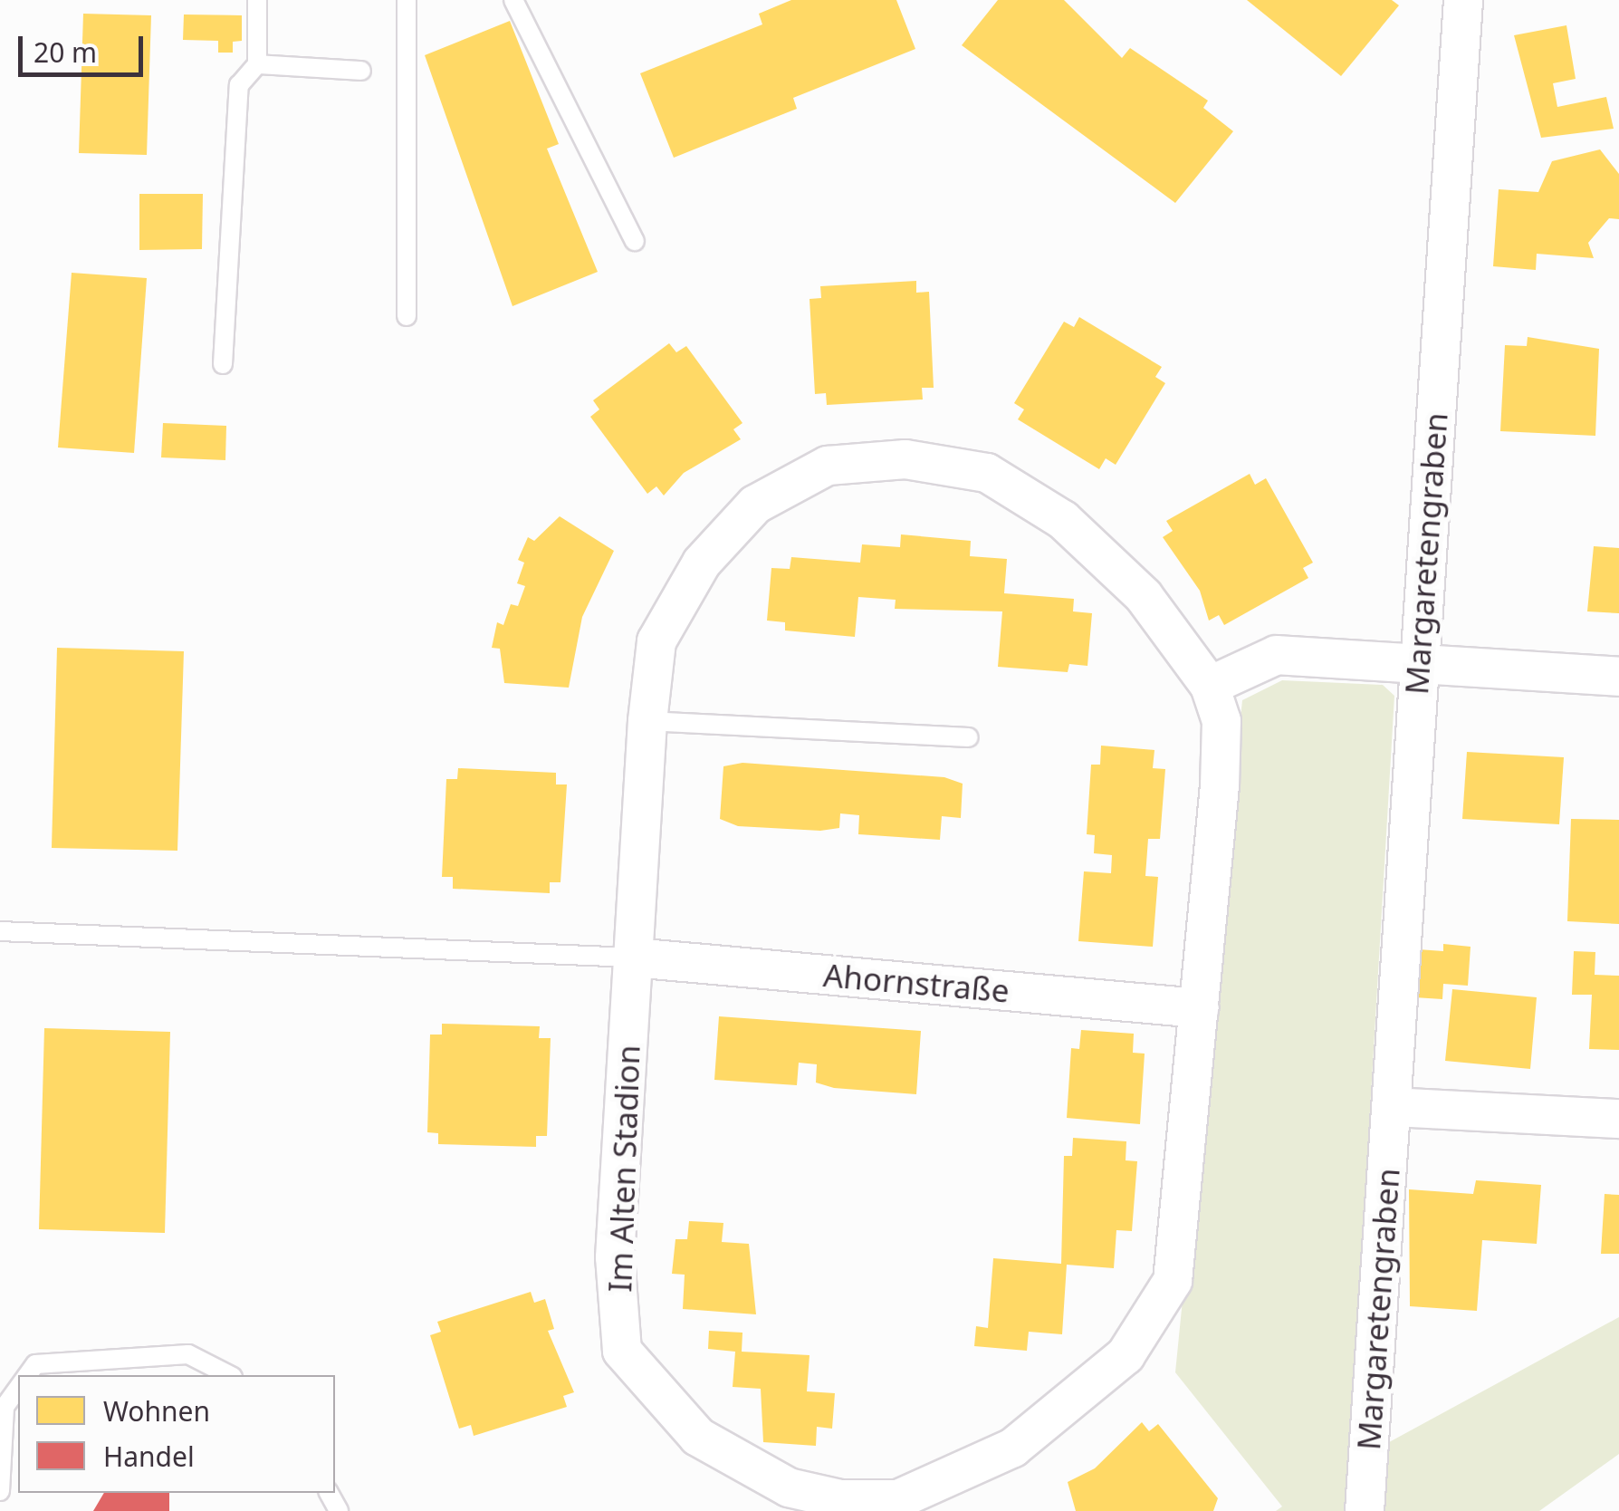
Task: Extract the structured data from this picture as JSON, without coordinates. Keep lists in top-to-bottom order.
{
  "streets": {
    "street": ["Margaretengraben", "Ahornstraße", "Im Alten Stadion"]
  },
  "crossings": [
    ["Ahornstraße", "Im Alten Stadion"]
  ],
  "legend": ["Wohnen", "Handel"],
  "scale_bar": "20 m"
}
